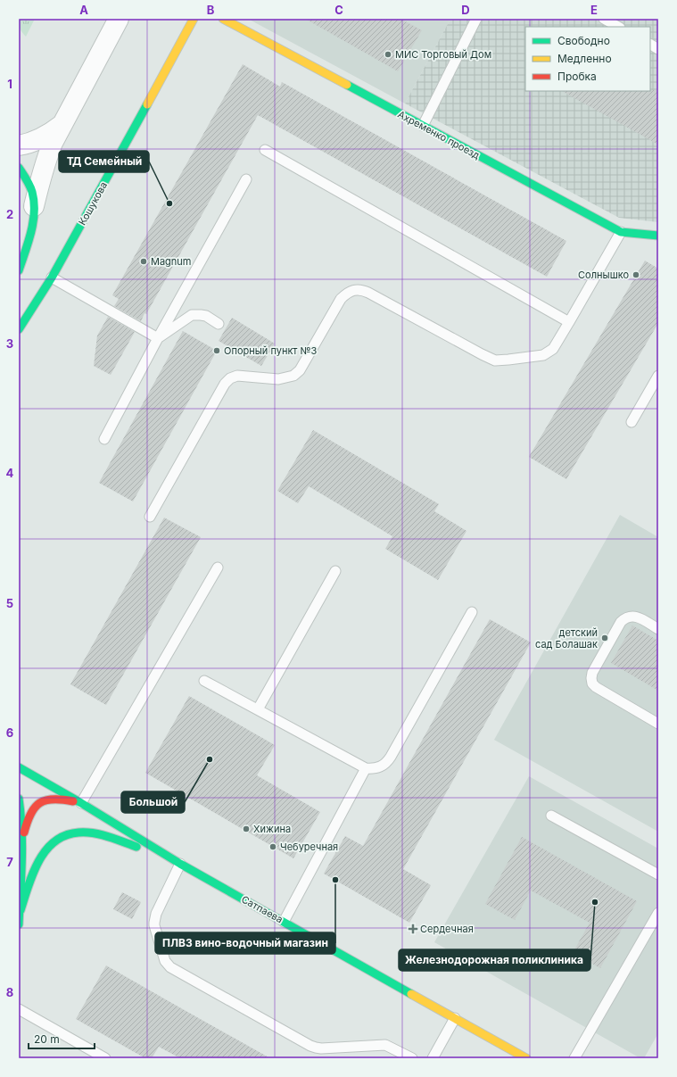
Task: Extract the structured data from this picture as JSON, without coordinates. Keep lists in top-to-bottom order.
{
  "streets": {
    "street": ["Ахременко проезд", "Кошукова", "Сатпаева"]
  },
  "places": {
    "other": [
      "МИС Торговый Дом",
      "ТД Семейный",
      "Magnum",
      "Солнышко",
      "Опорный пункт №3",
      "детский сад Болашак",
      "Большой",
      "Хижина",
      "Чебуречная",
      "ПЛВЗ вино-водочный магазин",
      "Железнодорожная поликлиника"
    ],
    "health": ["Сердечная"]
  },
  "legend": ["Свободно", "Медленно", "Пробка"],
  "scale_bar": "20 m",
  "grid": {
    "columns": [
      "A",
      "B",
      "C",
      "D",
      "E"
    ],
    "rows": [
      "1",
      "2",
      "3",
      "4",
      "5",
      "6",
      "7",
      "8"
    ]
  }
}
